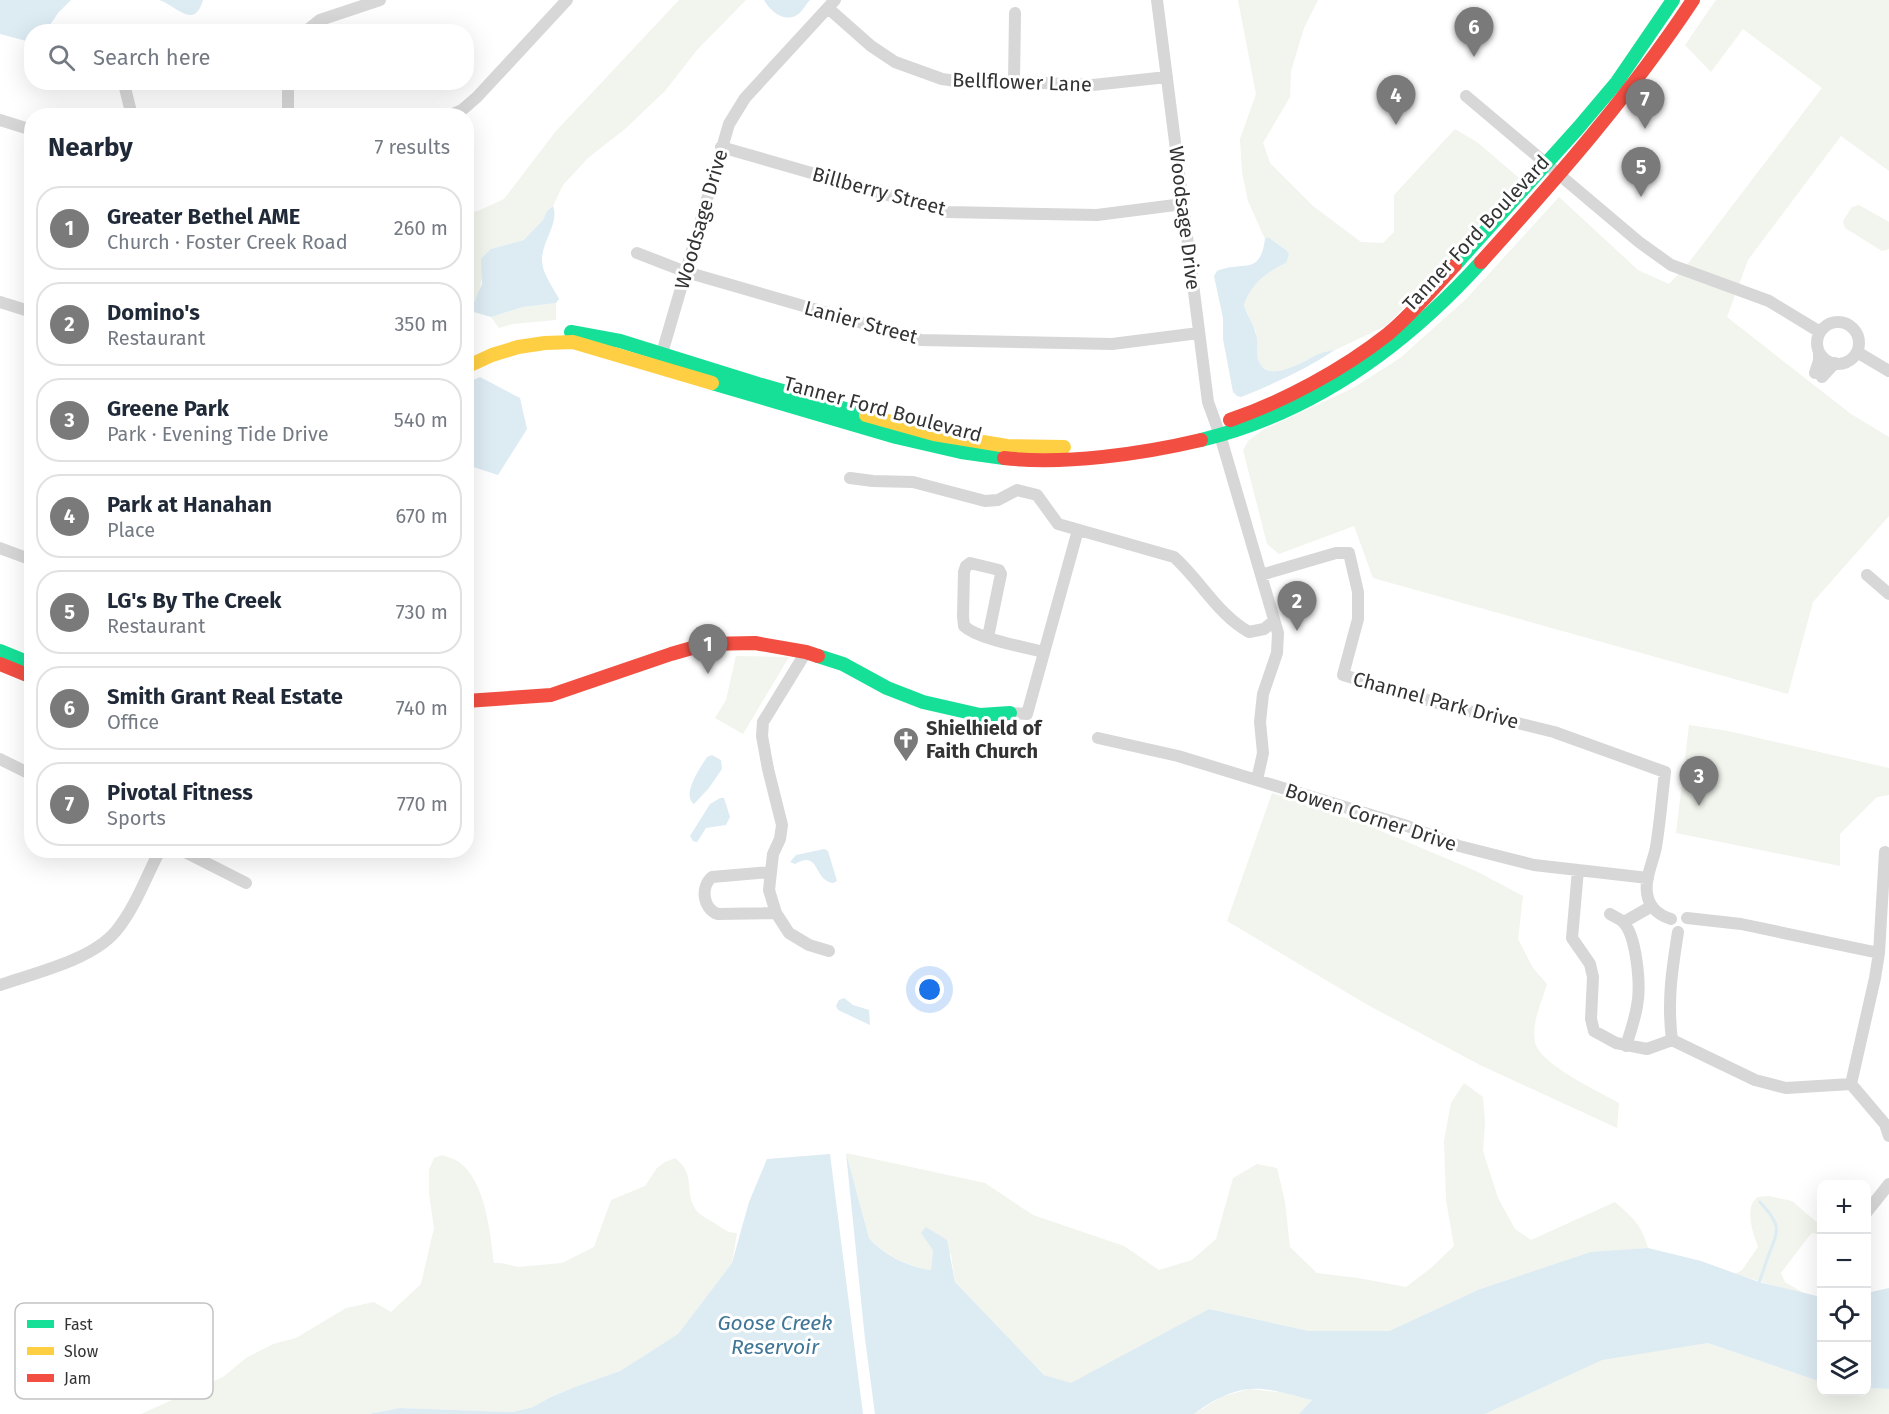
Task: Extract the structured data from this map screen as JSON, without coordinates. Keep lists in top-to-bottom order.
{
  "streets": {
    "street": [
      "Bellflower Lane",
      "Billberry Street",
      "Woodsage Drive",
      "Tanner Ford Boulevard",
      "Lanier Street",
      "Channel Park Drive",
      "Bowen Corner Drive"
    ]
  },
  "crossings": [
    ["Bellflower Lane", "Woodsage Drive"],
    ["Billberry Street", "Woodsage Drive"],
    ["Woodsage Drive", "Tanner Ford Boulevard"],
    ["Woodsage Drive", "Lanier Street"],
    ["Woodsage Drive", "Channel Park Drive"],
    ["Woodsage Drive", "Bowen Corner Drive"],
    ["Channel Park Drive", "Bowen Corner Drive"]
  ],
  "water": ["Goose Creek Reservoir"],
  "places": {
    "church": ["Shielhield of Faith Church"]
  },
  "legend": ["Fast", "Slow", "Jam"],
  "page": {
    "pins": [
      "6",
      "4",
      "7",
      "5",
      "2",
      "1",
      "3"
    ],
    "search": "Search here",
    "heading": ["Nearby", "7 results"],
    "list": [
      {
        "mark": "1",
        "name": "Greater Bethel AME",
        "note": "Church · Foster Creek Road",
        "value": "260 m"
      },
      {
        "mark": "2",
        "name": "Domino's",
        "note": "Restaurant",
        "value": "350 m"
      },
      {
        "mark": "3",
        "name": "Greene Park",
        "note": "Park · Evening Tide Drive",
        "value": "540 m"
      },
      {
        "mark": "4",
        "name": "Park at Hanahan",
        "note": "Place",
        "value": "670 m"
      },
      {
        "mark": "5",
        "name": "LG's By The Creek",
        "note": "Restaurant",
        "value": "730 m"
      },
      {
        "mark": "6",
        "name": "Smith Grant Real Estate",
        "note": "Office",
        "value": "740 m"
      },
      {
        "mark": "7",
        "name": "Pivotal Fitness",
        "note": "Sports",
        "value": "770 m"
      }
    ],
    "map_buttons": ["+", "−"]
  }
}
